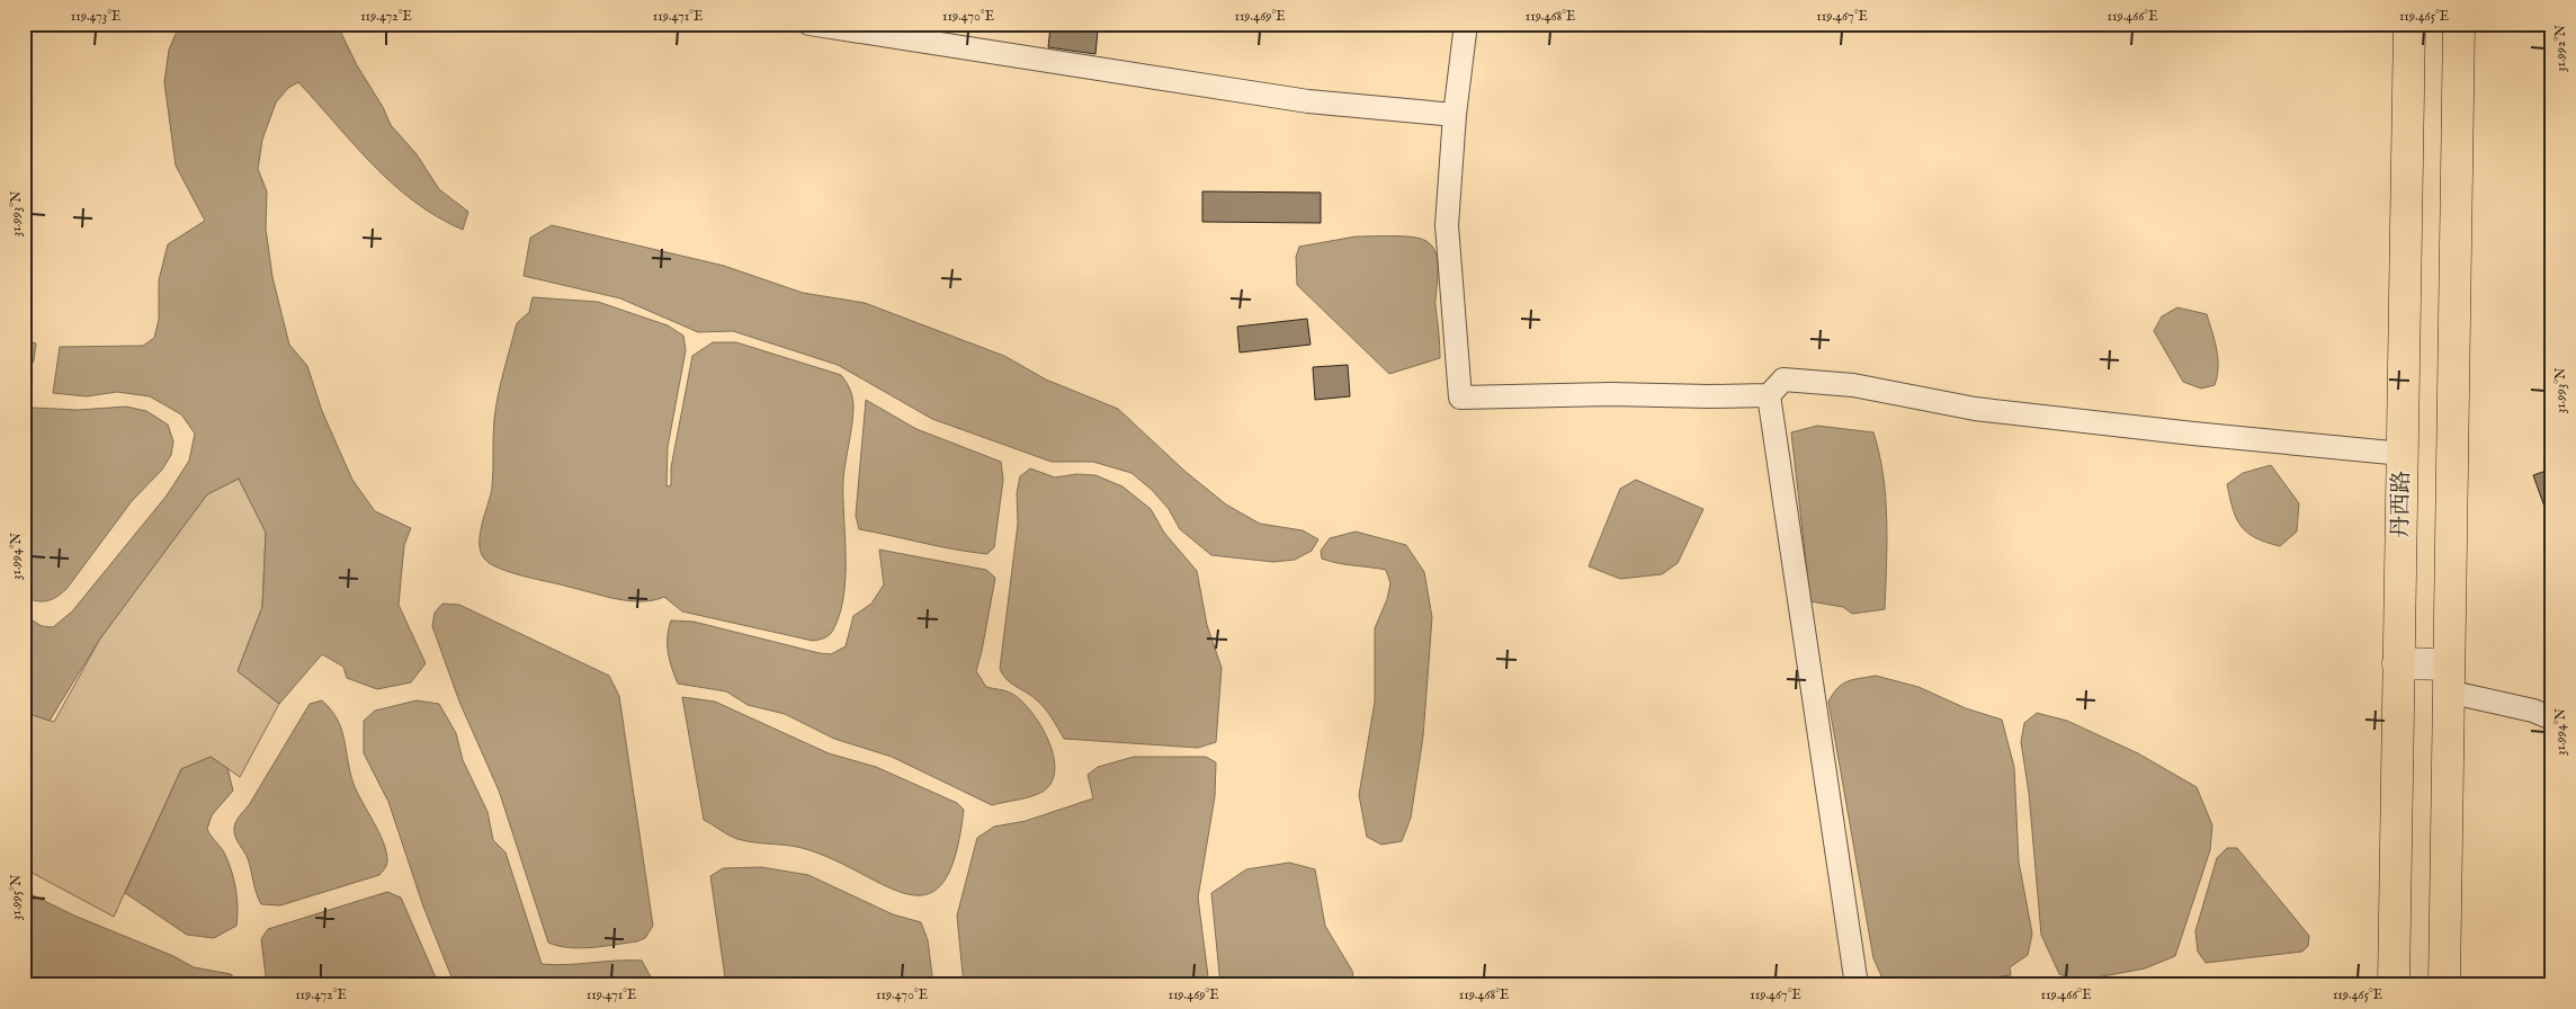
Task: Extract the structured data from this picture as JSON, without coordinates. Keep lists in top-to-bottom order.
{
  "streets": {
    "main road": ["丹西路"]
  },
  "coordinates": [
    "119.473°E",
    "119.472°E",
    "119.471°E",
    "119.470°E",
    "119.469°E",
    "119.468°E",
    "119.467°E",
    "119.466°E",
    "119.465°E",
    "31.992°N",
    "31.993°N",
    "31.994°N",
    "31.995°N"
  ]
}
